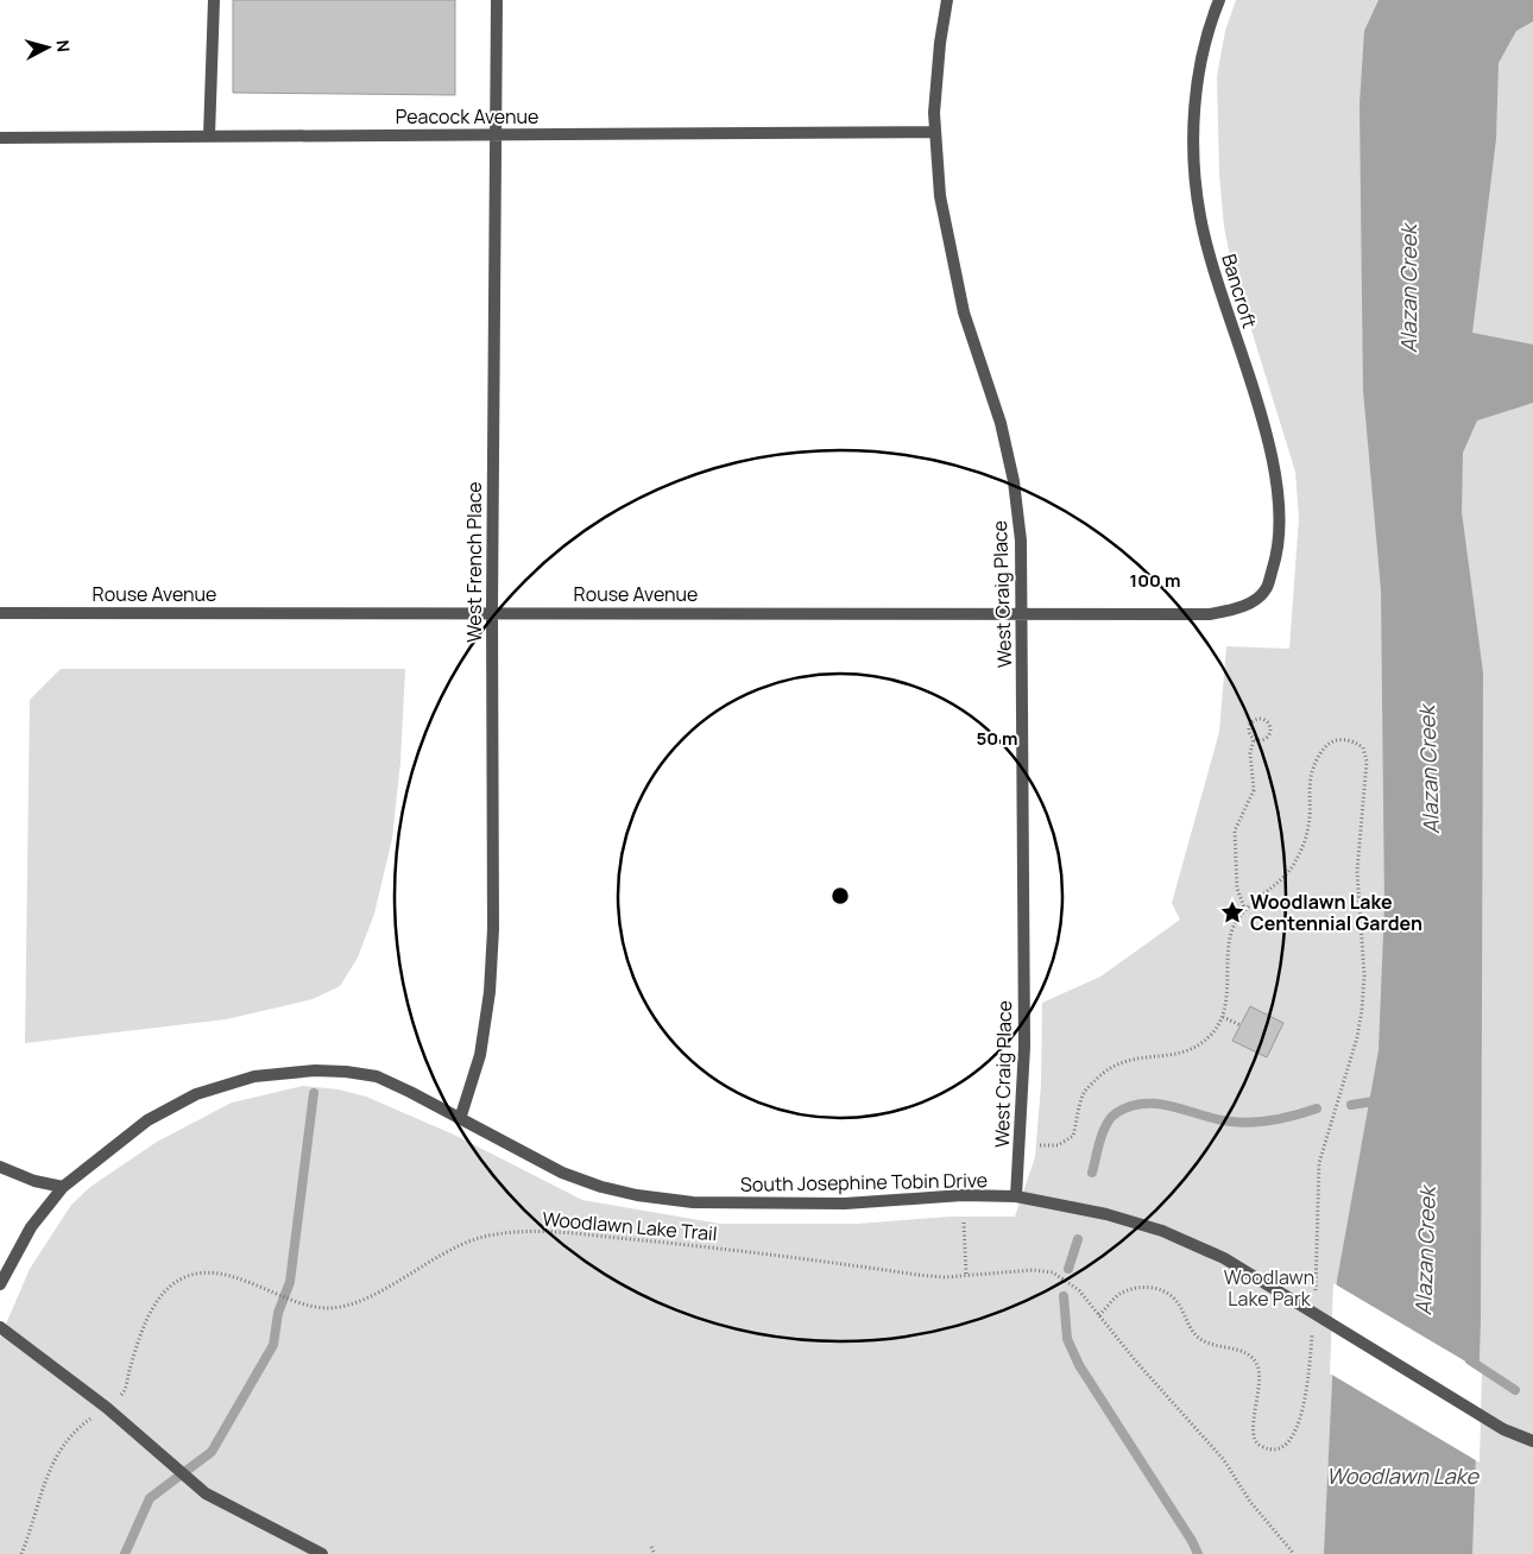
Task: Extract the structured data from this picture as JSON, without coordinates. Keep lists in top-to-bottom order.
{
  "streets": {
    "street": [
      "Peacock Avenue",
      "Bancroft",
      "West French Place",
      "Rouse Avenue",
      "West Craig Place",
      "South Josephine Tobin Drive"
    ],
    "path": ["Woodlawn Lake Trail"]
  },
  "crossings": [
    ["Peacock Avenue", "West French Place"],
    ["Peacock Avenue", "West Craig Place"],
    ["Bancroft", "Rouse Avenue"],
    ["West French Place", "Rouse Avenue"],
    ["West French Place", "South Josephine Tobin Drive"],
    ["Rouse Avenue", "West Craig Place"],
    ["West Craig Place", "South Josephine Tobin Drive"]
  ],
  "water": ["Alazan Creek", "Woodlawn Lake"],
  "parks": ["Woodlawn Lake Park"],
  "places": {
    "place": ["Woodlawn Lake Centennial Garden"]
  },
  "north": "right",
  "rings": ["100 m", "50 m"]
}
